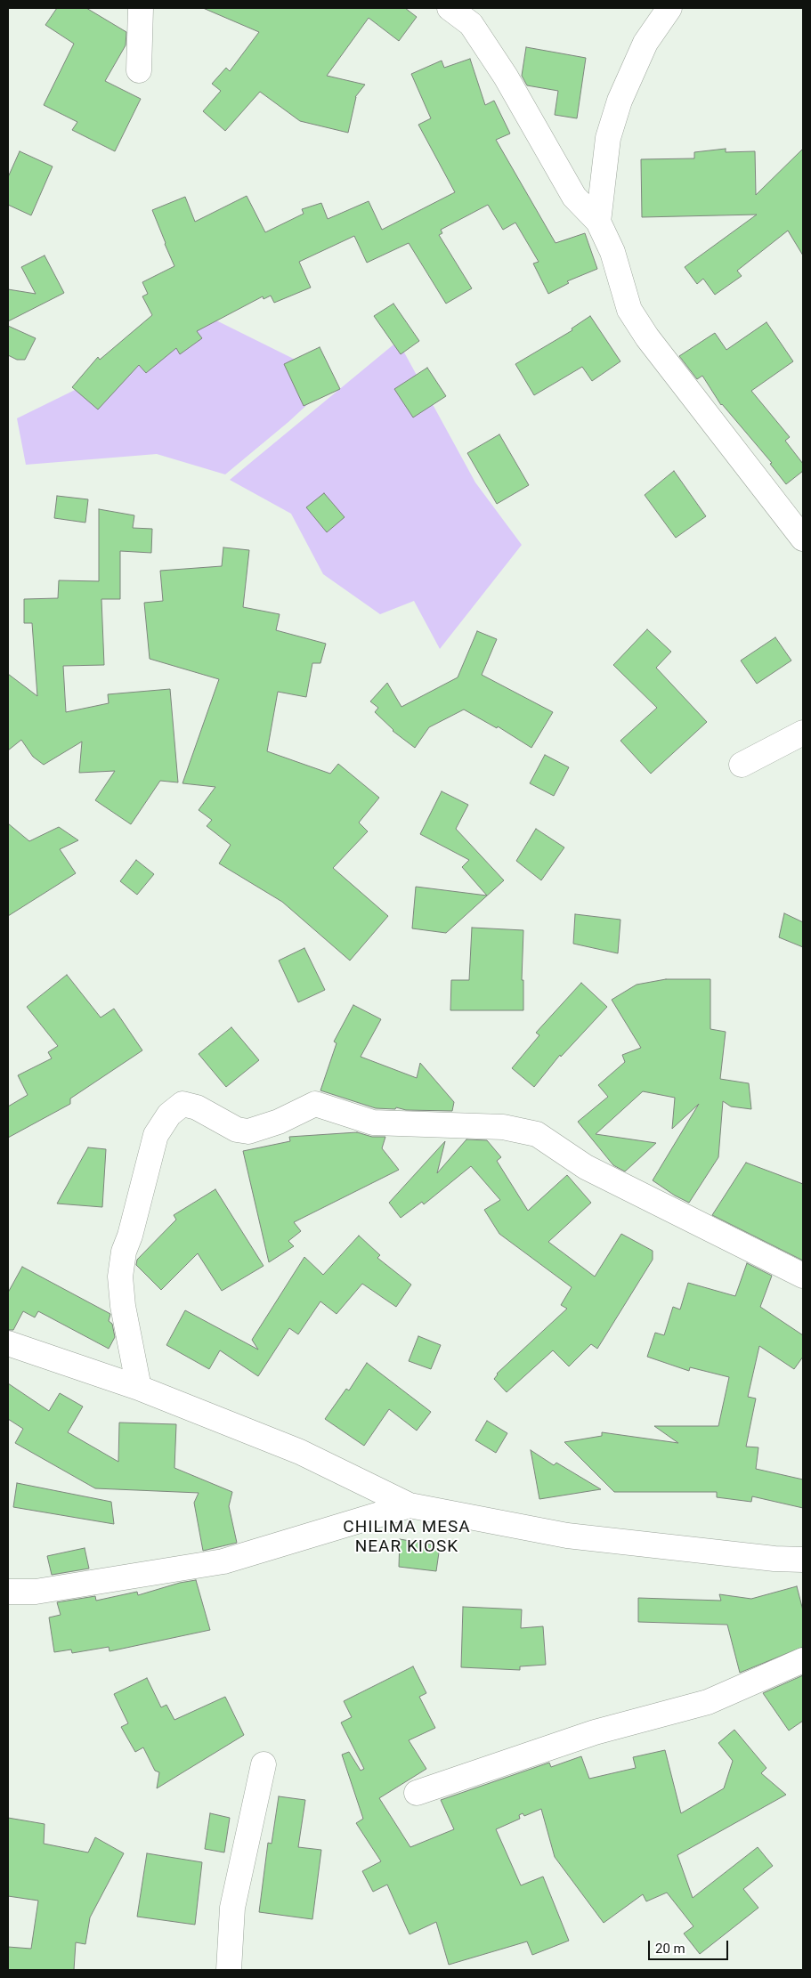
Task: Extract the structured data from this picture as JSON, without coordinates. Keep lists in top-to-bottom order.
{
  "districts": ["CHILIMA MESA NEAR KIOSK"],
  "scale_bar": "20 m"
}
